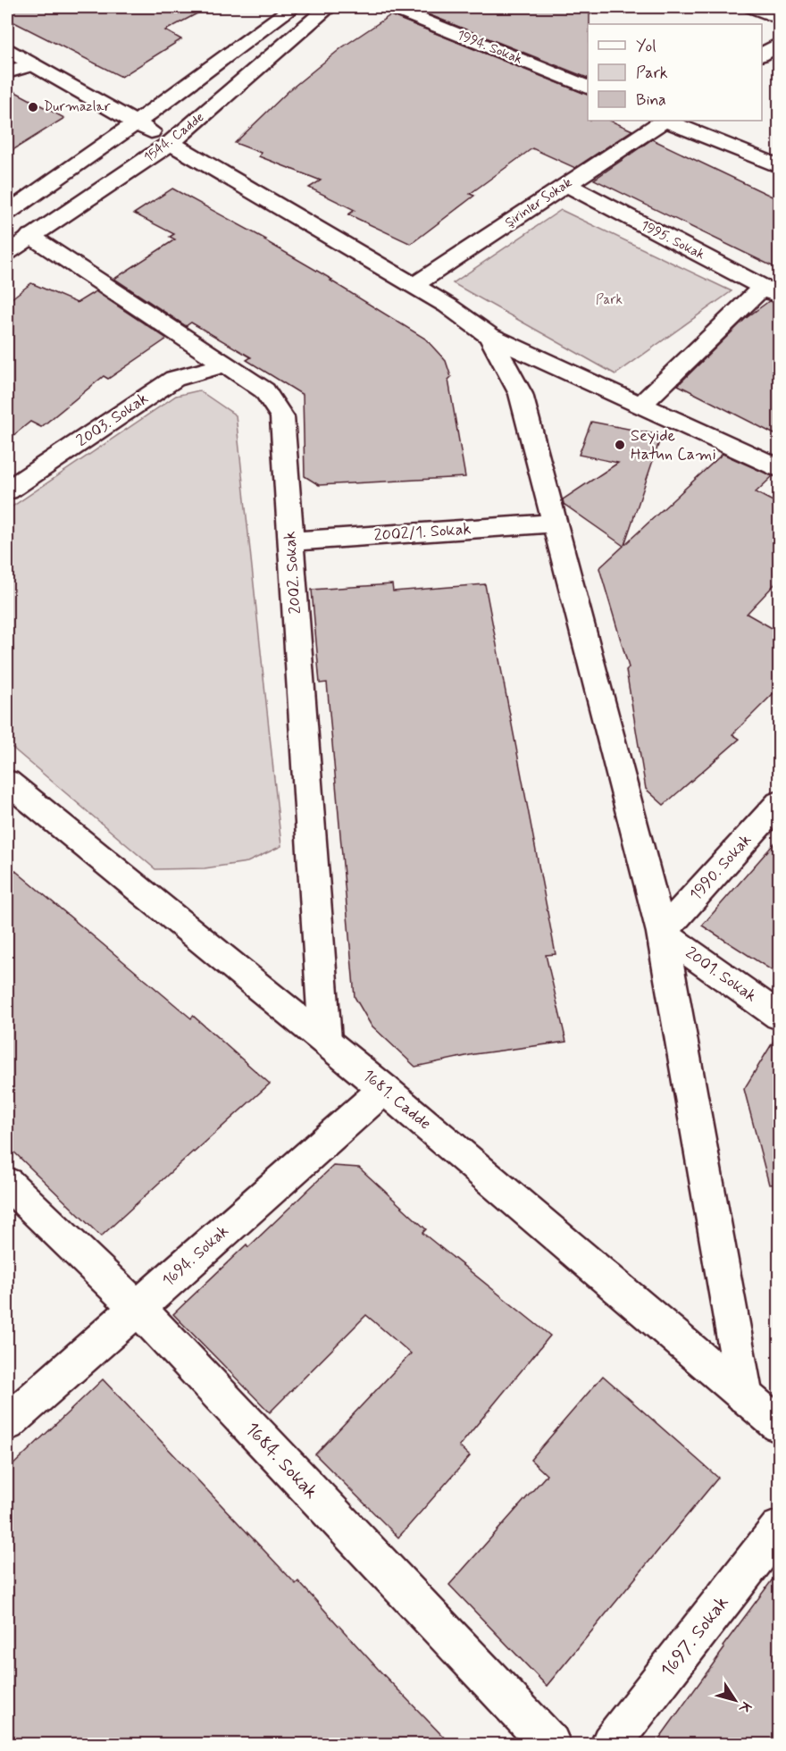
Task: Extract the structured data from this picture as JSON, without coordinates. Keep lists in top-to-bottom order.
{
  "streets": {
    "street": [
      "1994. Sokak",
      "1544. Cadde",
      "Şirinler Sokak",
      "1995. Sokak",
      "2003. Sokak",
      "2002/1. Sokak",
      "2002. Sokak",
      "1990. Sokak",
      "2001. Sokak",
      "1681. Cadde",
      "1694. Sokak",
      "1684. Sokak",
      "1697. Sokak"
    ]
  },
  "crossings": [
    ["1544. Cadde", "2002. Sokak"],
    ["Şirinler Sokak", "1995. Sokak"],
    ["2003. Sokak", "2002. Sokak"],
    ["2002/1. Sokak", "2002. Sokak"],
    ["2002. Sokak", "1681. Cadde"],
    ["1990. Sokak", "2001. Sokak"],
    ["1681. Cadde", "1694. Sokak"],
    ["1694. Sokak", "1684. Sokak"]
  ],
  "parks": ["Park"],
  "places": ["Durmazlar", "Seyide Hatun Cami"],
  "legend": ["Yol", "Park", "Bina"],
  "north": "bottom right"
}
